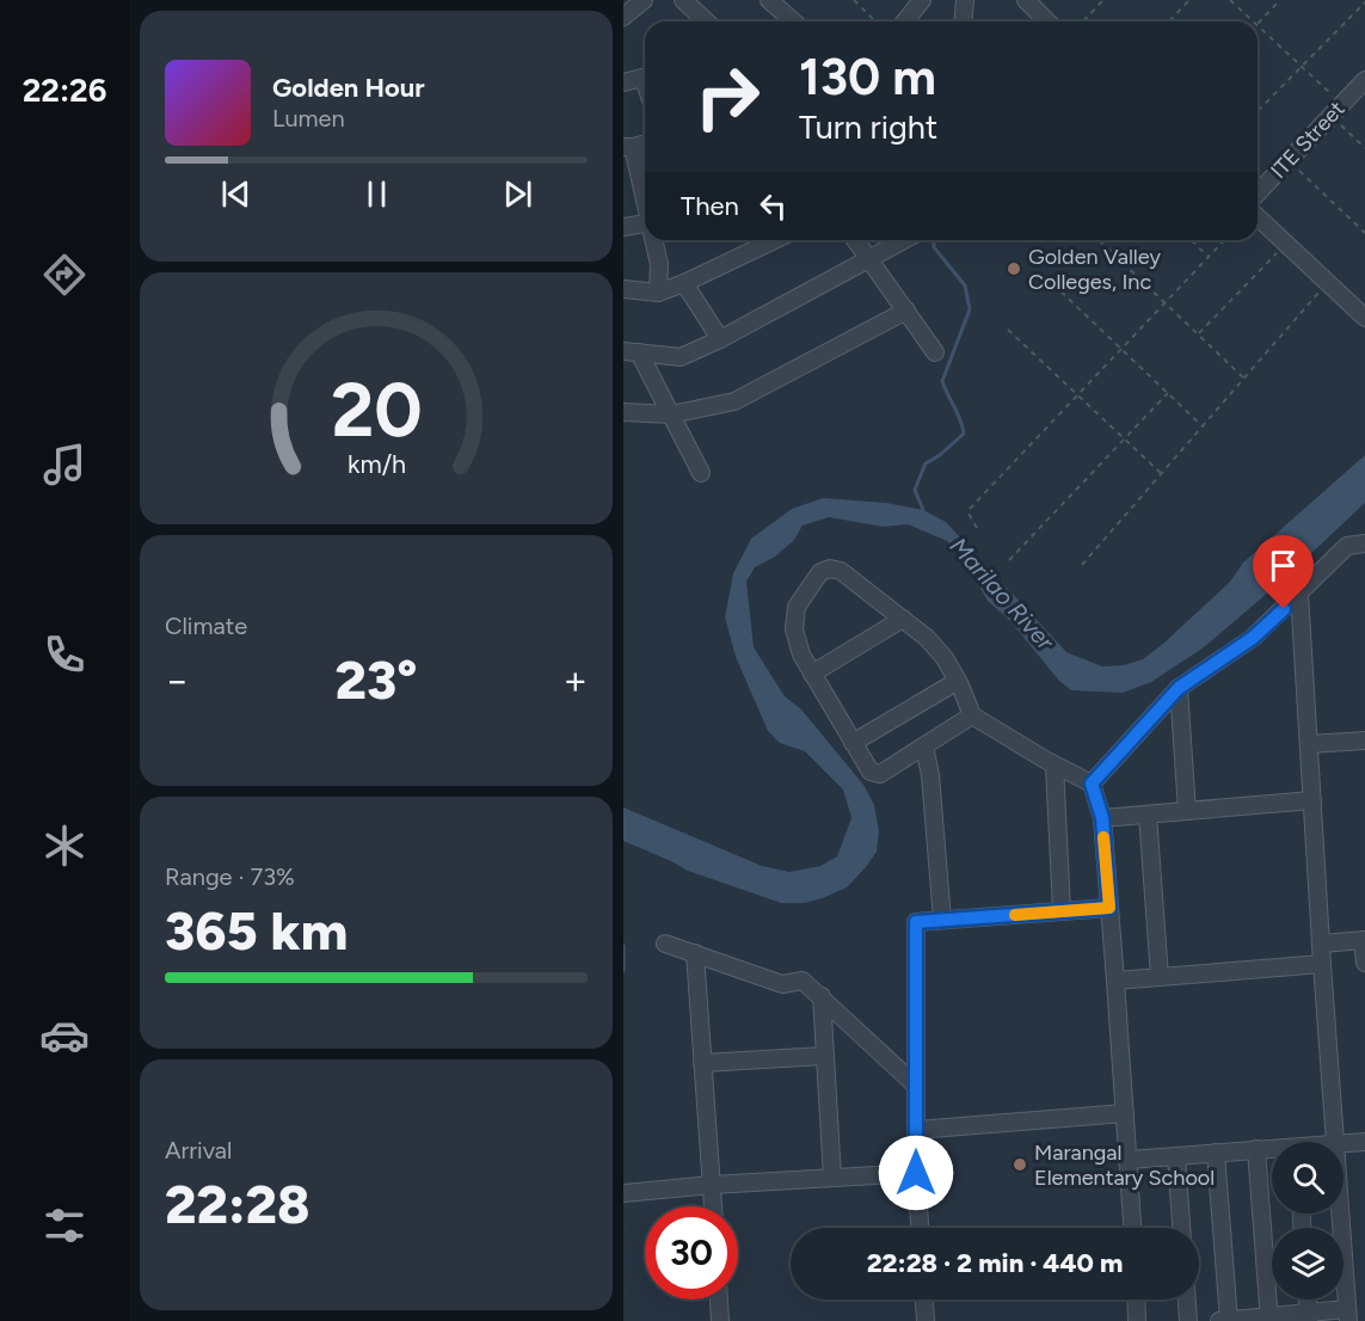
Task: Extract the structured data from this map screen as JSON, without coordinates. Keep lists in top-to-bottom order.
{
  "streets": {
    "street": ["ITE Street"]
  },
  "water": ["Marilao River"],
  "places": ["Golden Valley Colleges, Inc", "Marangal Elementary School"],
  "page": {
    "tabs": "22:26",
    "turn": ["130 m", "Turn right"],
    "song": ["Golden Hour", "Lumen"],
    "then": "Then",
    "tile": [
      "Climate",
      ["Range · 73%", "365 km"],
      ["Arrival", "22:28"]
    ],
    "heat": ["−", "23°", "+"],
    "limit": "30",
    "trip": "22:28 · 2 min · 440 m",
    "gauge": ["20", "km/h"]
  }
}
